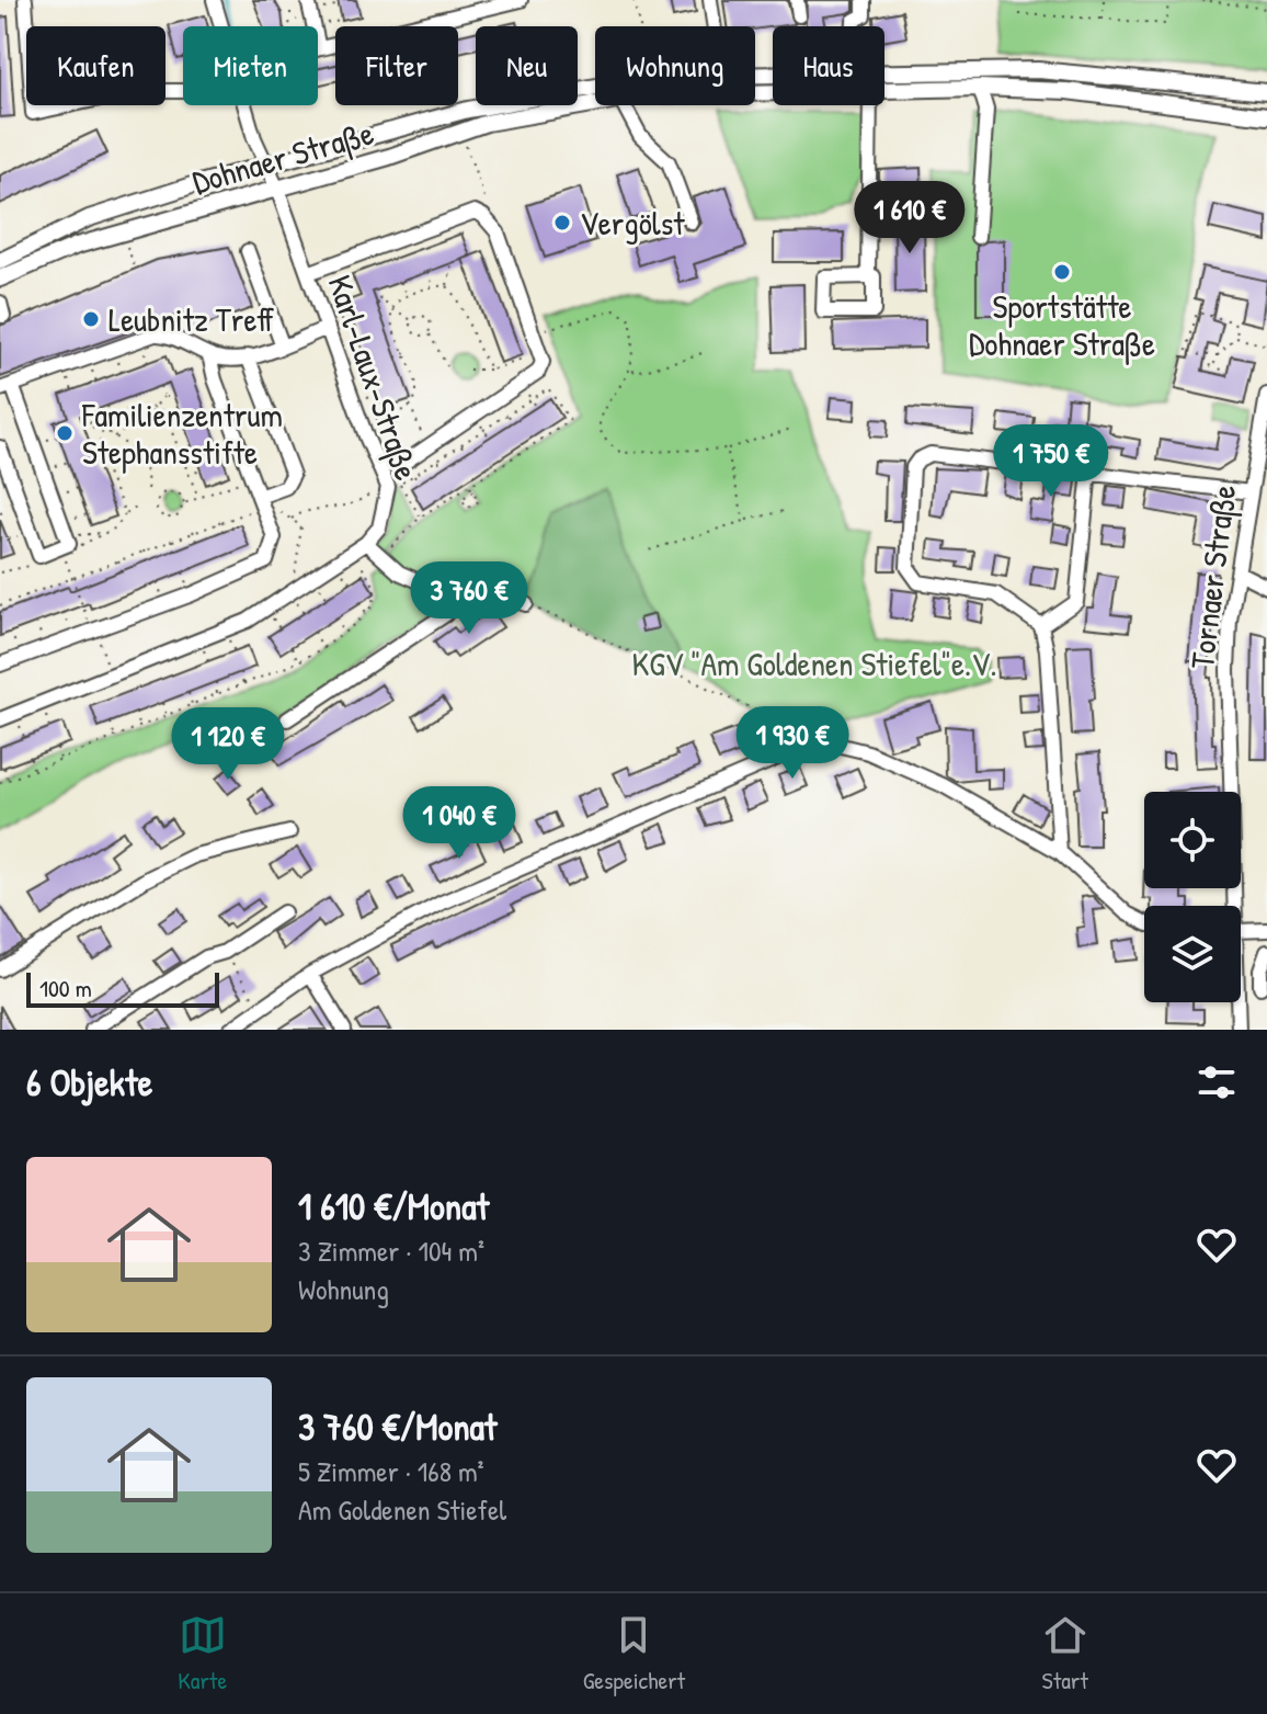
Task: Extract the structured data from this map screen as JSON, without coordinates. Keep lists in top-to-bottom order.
{
  "streets": {
    "main road": ["Dohnaer Straße"],
    "street": ["Karl-Laux-Straße", "Tornaer Straße"]
  },
  "crossings": [
    ["Dohnaer Straße", "Karl-Laux-Straße"]
  ],
  "parks": ["KGV \"Am Goldenen Stiefel\"e.V."],
  "places": [
    "Vergölst",
    "Sportstätte Dohnaer Straße",
    "Leubnitz Treff",
    "Familienzentrum Stephansstifte"
  ],
  "scale_bar": "100 m",
  "page": {
    "chip": [
      "Kaufen",
      "Mieten",
      "Filter",
      "Neu",
      "Wohnung",
      "Haus"
    ],
    "price": [
      "1 610 €",
      "1 750 €",
      "3 760 €",
      "1 930 €",
      "1 120 €",
      "1 040 €"
    ],
    "scale": "100 m",
    "heading": "6 Objekte",
    "list": [
      {
        "name": "1 610 €/Monat",
        "note": "3 Zimmer · 104 m² · Wohnung"
      },
      {
        "name": "3 760 €/Monat",
        "note": "5 Zimmer · 168 m² · Am Goldenen Stiefel"
      }
    ],
    "tabs": ["Karte", "Gespeichert", "Start"]
  }
}
